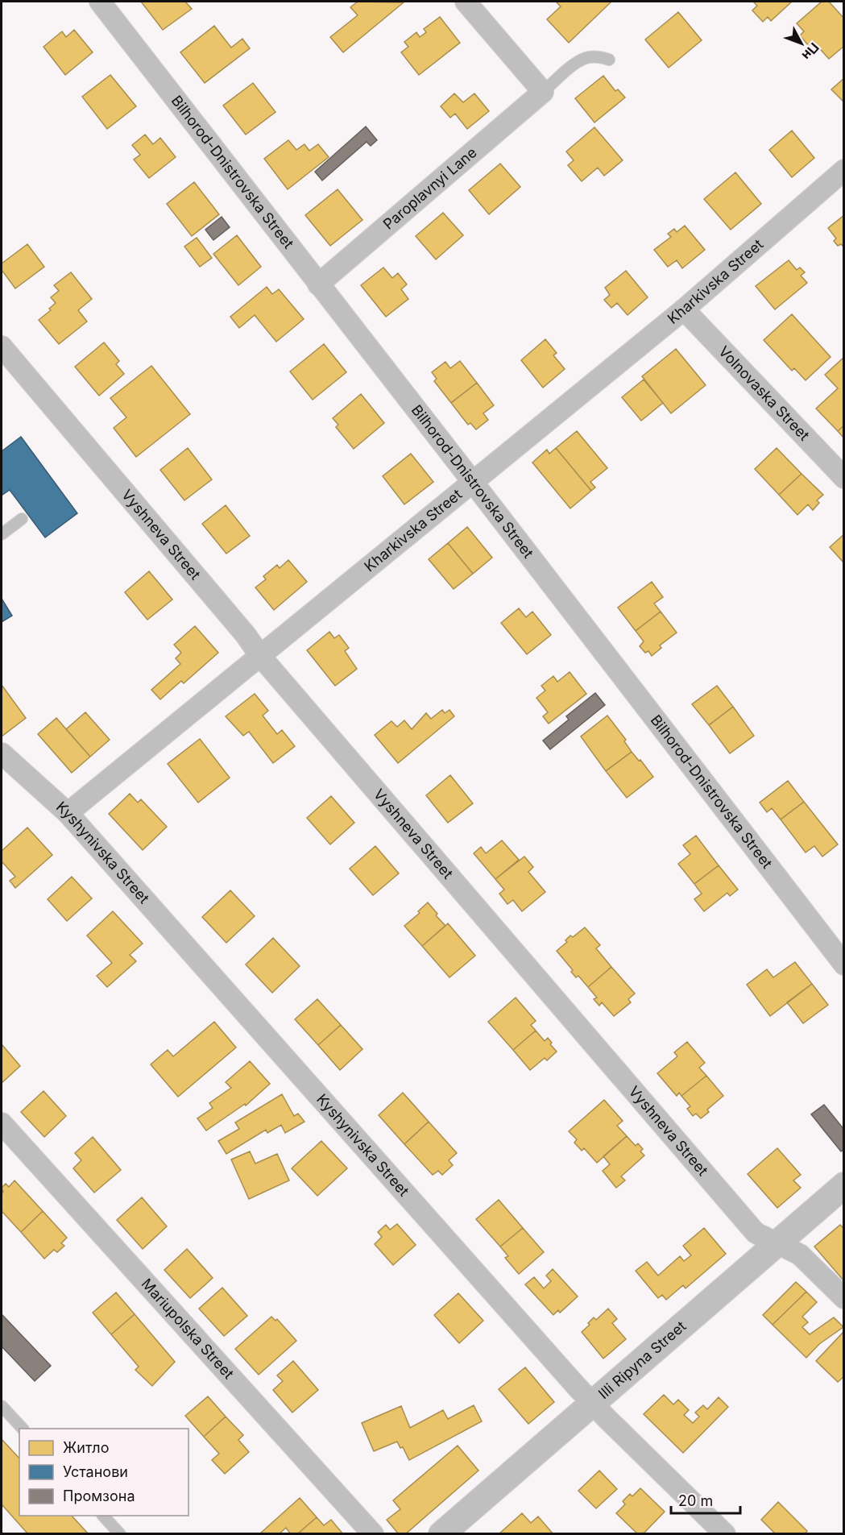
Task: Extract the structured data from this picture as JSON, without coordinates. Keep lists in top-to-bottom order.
{
  "streets": {
    "street": [
      "Bilhorod-Dnistrovska Street",
      "Paroplavnyi Lane",
      "Kharkivska Street",
      "Volnovaska Street",
      "Vyshneva Street",
      "Kyshynivska Street",
      "Mariupolska Street",
      "Illi Ripyna Street"
    ]
  },
  "crossings": [
    ["Bilhorod-Dnistrovska Street", "Paroplavnyi Lane"],
    ["Bilhorod-Dnistrovska Street", "Kharkivska Street"],
    ["Kharkivska Street", "Volnovaska Street"],
    ["Kharkivska Street", "Vyshneva Street"],
    ["Kharkivska Street", "Kyshynivska Street"],
    ["Vyshneva Street", "Illi Ripyna Street"],
    ["Kyshynivska Street", "Illi Ripyna Street"]
  ],
  "legend": ["Житло", "Установи", "Промзона"],
  "scale_bar": "20 m",
  "north": "bottom right"
}
